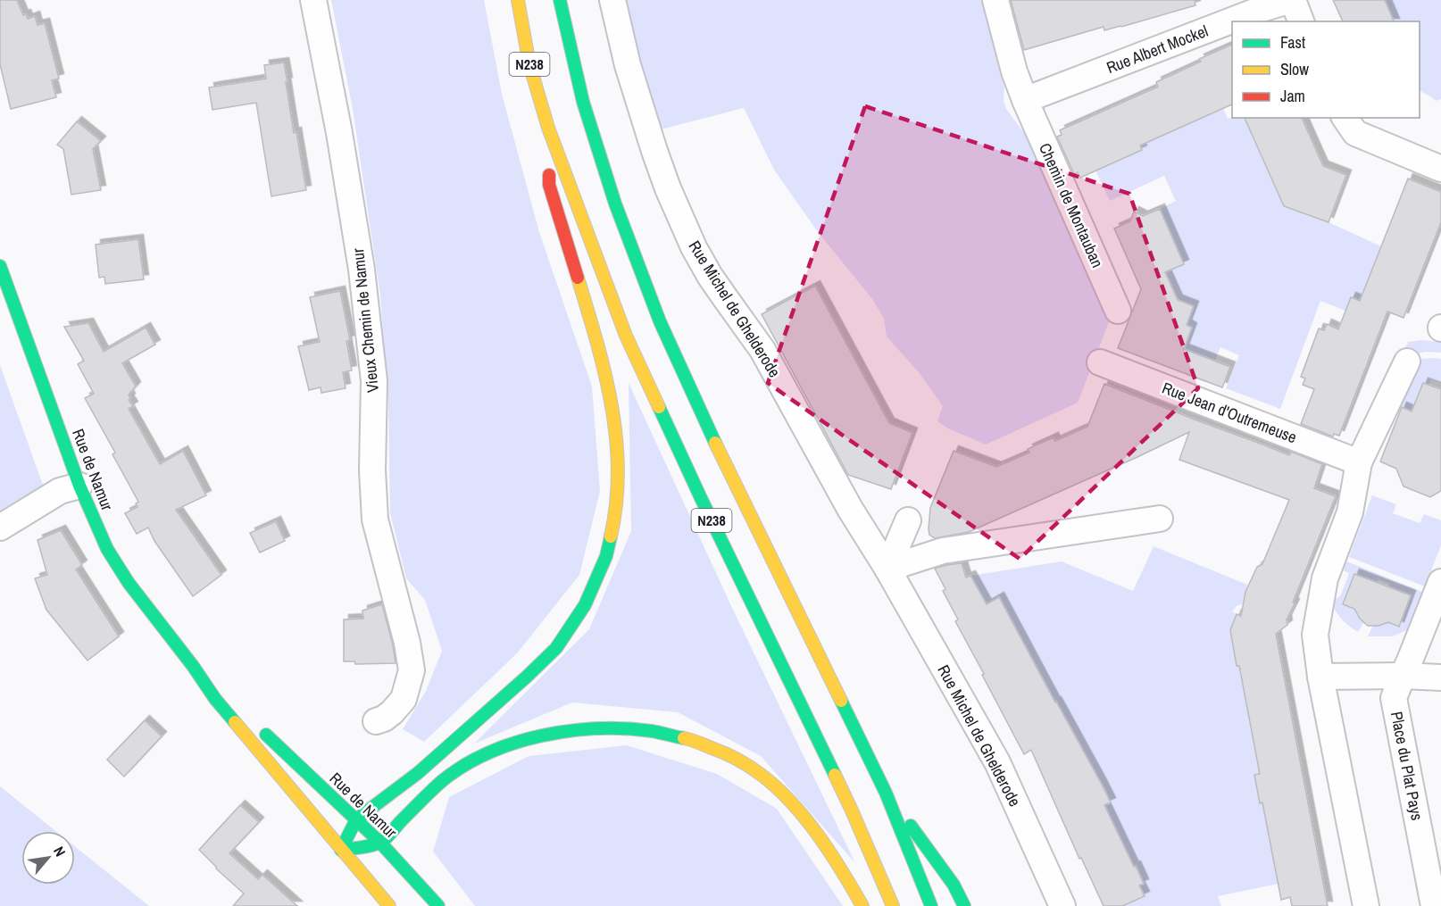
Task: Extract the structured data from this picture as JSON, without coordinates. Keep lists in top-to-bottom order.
{
  "streets": {
    "main road": ["N238", "Rue de Namur"],
    "street": [
      "Rue Albert Mockel",
      "Chemin de Montauban",
      "Rue Michel de Ghelderode",
      "Vieux Chemin de Namur",
      "Rue Jean d'Outremeuse",
      "Place du Plat Pays"
    ]
  },
  "crossings": [
    ["Rue Albert Mockel", "Chemin de Montauban"]
  ],
  "legend": ["Fast", "Slow", "Jam"],
  "north": "top right"
}
